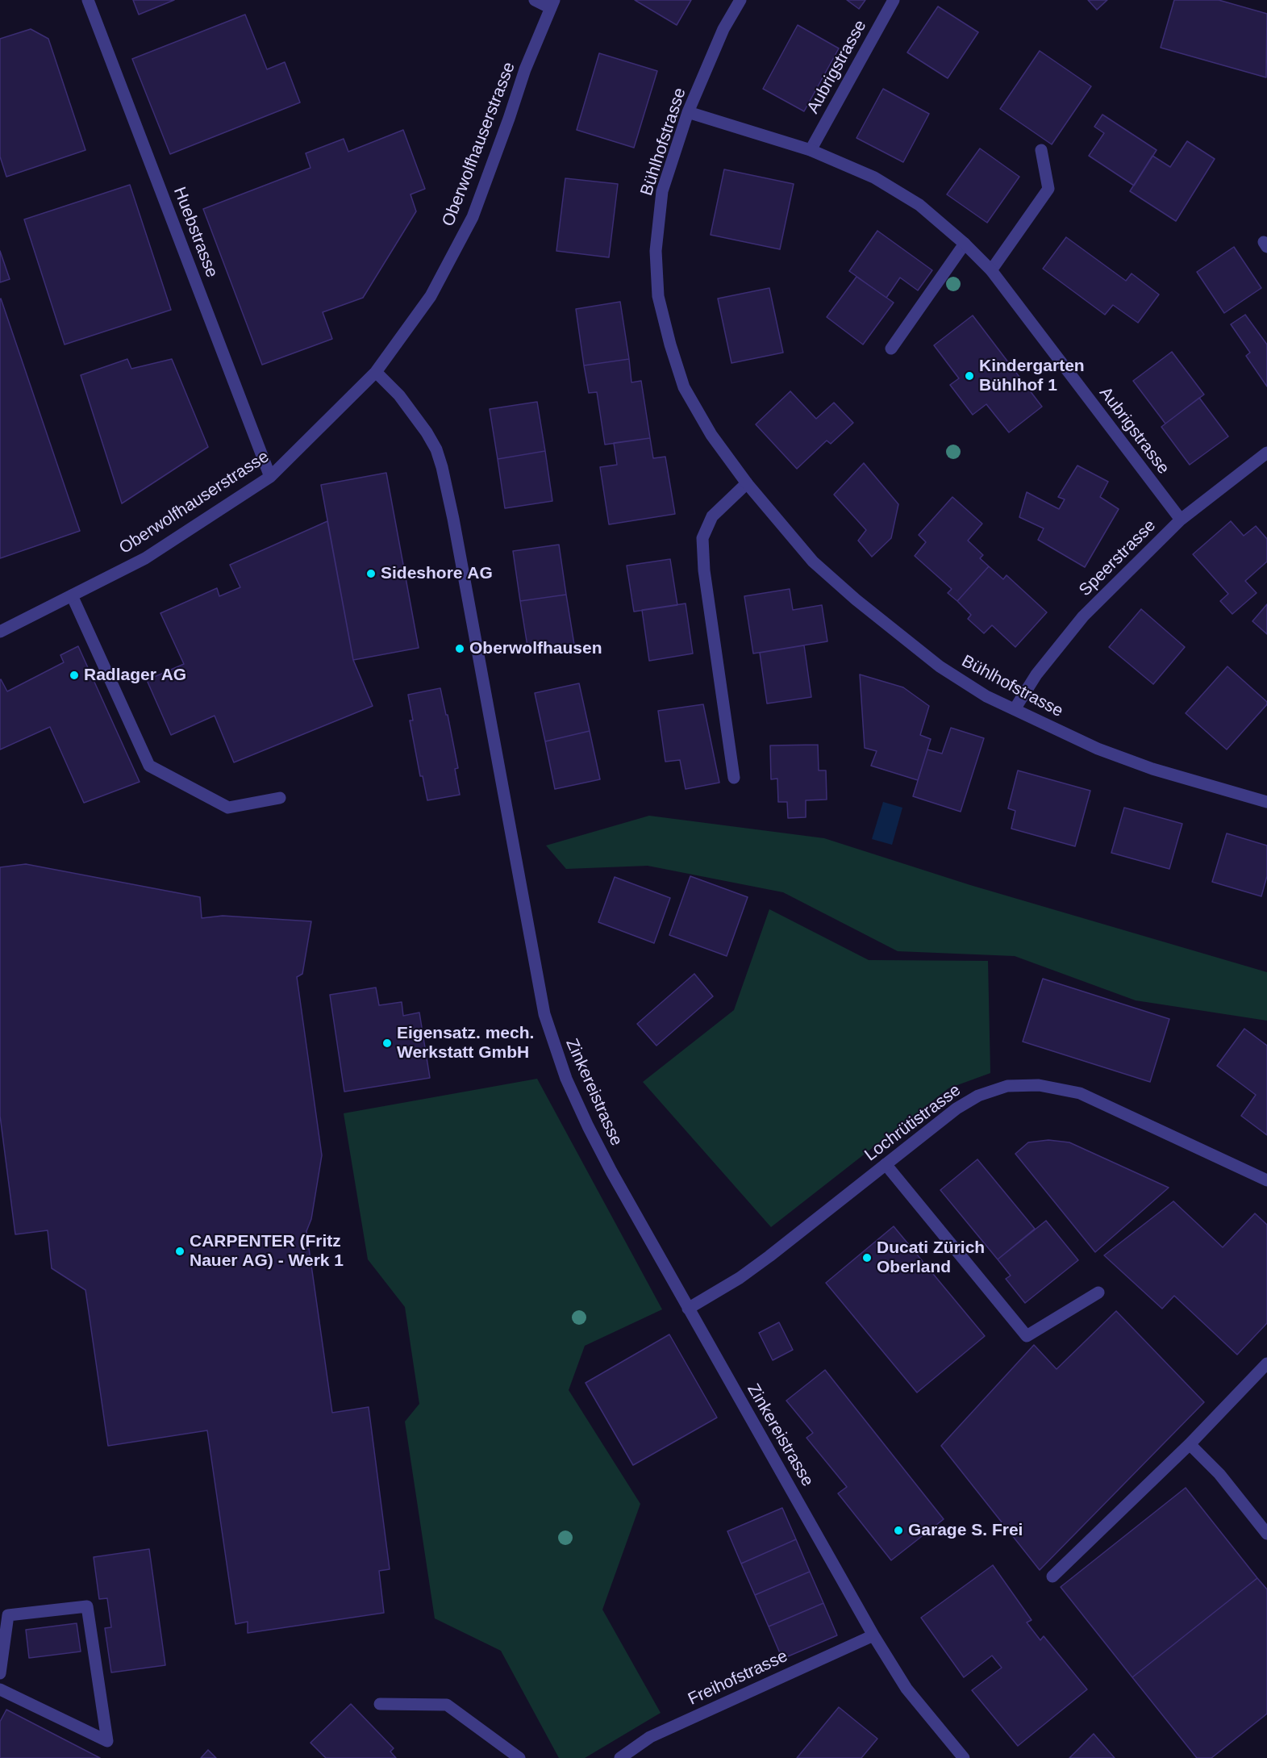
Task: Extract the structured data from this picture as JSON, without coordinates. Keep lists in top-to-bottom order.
{
  "streets": {
    "street": [
      "Aubrigstrasse",
      "Bühlhofstrasse",
      "Oberwolfhauserstrasse",
      "Huebstrasse",
      "Speerstrasse",
      "Zinkereistrasse",
      "Lochrütistrasse",
      "Freihofstrasse"
    ]
  },
  "crossings": [
    ["Aubrigstrasse", "Bühlhofstrasse"],
    ["Aubrigstrasse", "Speerstrasse"],
    ["Bühlhofstrasse", "Speerstrasse"],
    ["Oberwolfhauserstrasse", "Huebstrasse"],
    ["Oberwolfhauserstrasse", "Zinkereistrasse"],
    ["Zinkereistrasse", "Lochrütistrasse"],
    ["Zinkereistrasse", "Freihofstrasse"]
  ],
  "places": [
    "Kindergarten Bühlhof 1",
    "Sideshore AG",
    "Oberwolfhausen",
    "Radlager AG",
    "Eigensatz. mech. Werkstatt GmbH",
    "CARPENTER (Fritz Nauer AG) - Werk 1",
    "Ducati Zürich Oberland",
    "Garage S. Frei"
  ]
}
